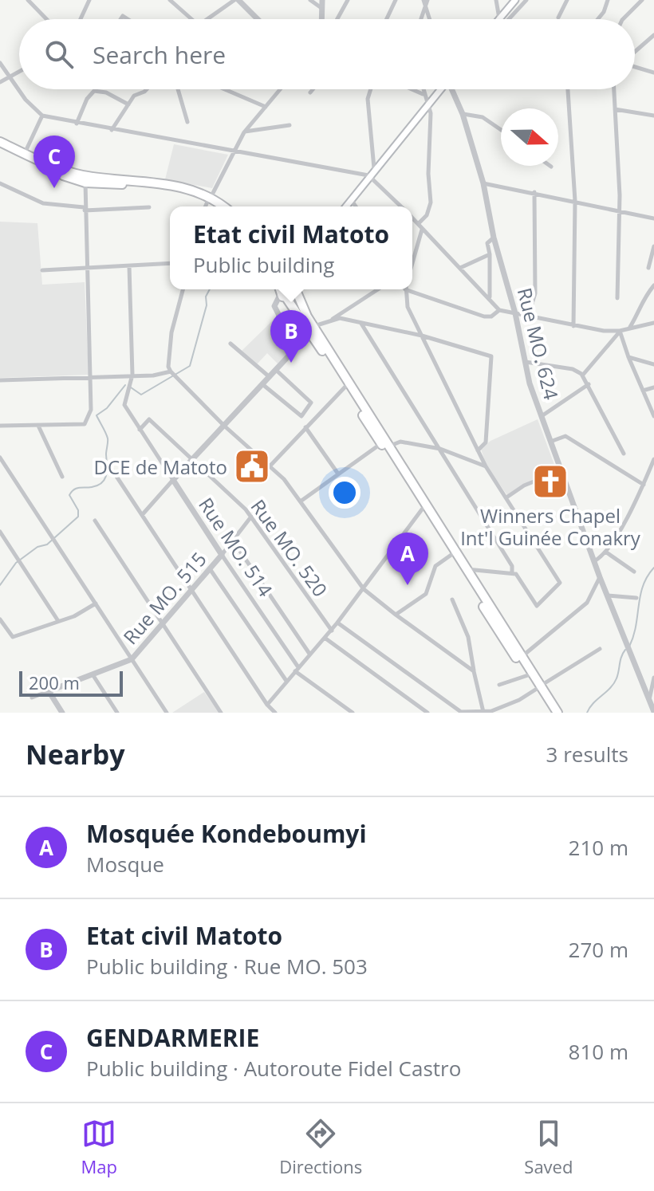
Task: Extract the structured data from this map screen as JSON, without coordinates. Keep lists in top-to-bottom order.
{
  "streets": {
    "street": [
      "Rue MO. 624",
      "Rue MO. 514",
      "Rue MO. 520",
      "Rue MO. 515"
    ]
  },
  "crossings": [
    ["Rue MO. 514", "Rue MO. 520"],
    ["Rue MO. 514", "Rue MO. 515"],
    ["Rue MO. 520", "Rue MO. 515"]
  ],
  "places": {
    "public building": ["DCE de Matoto"],
    "church": ["Winners Chapel Int'l Guinée Conakry"]
  },
  "scale_bar": "200 m",
  "north": "right",
  "page": {
    "search": "Search here",
    "pins": ["C", "B", "A"],
    "popup": ["Etat civil Matoto", "Public building"],
    "scale": "200 m",
    "heading": ["Nearby", "3 results"],
    "list": [
      {
        "mark": "A",
        "name": "Mosquée Kondeboumyi",
        "note": "Mosque",
        "value": "210 m"
      },
      {
        "mark": "B",
        "name": "Etat civil Matoto",
        "note": "Public building · Rue MO. 503",
        "value": "270 m"
      },
      {
        "mark": "C",
        "name": "GENDARMERIE",
        "note": "Public building · Autoroute Fidel Castro",
        "value": "810 m"
      }
    ],
    "nav": ["Map", "Directions", "Saved"]
  }
}
